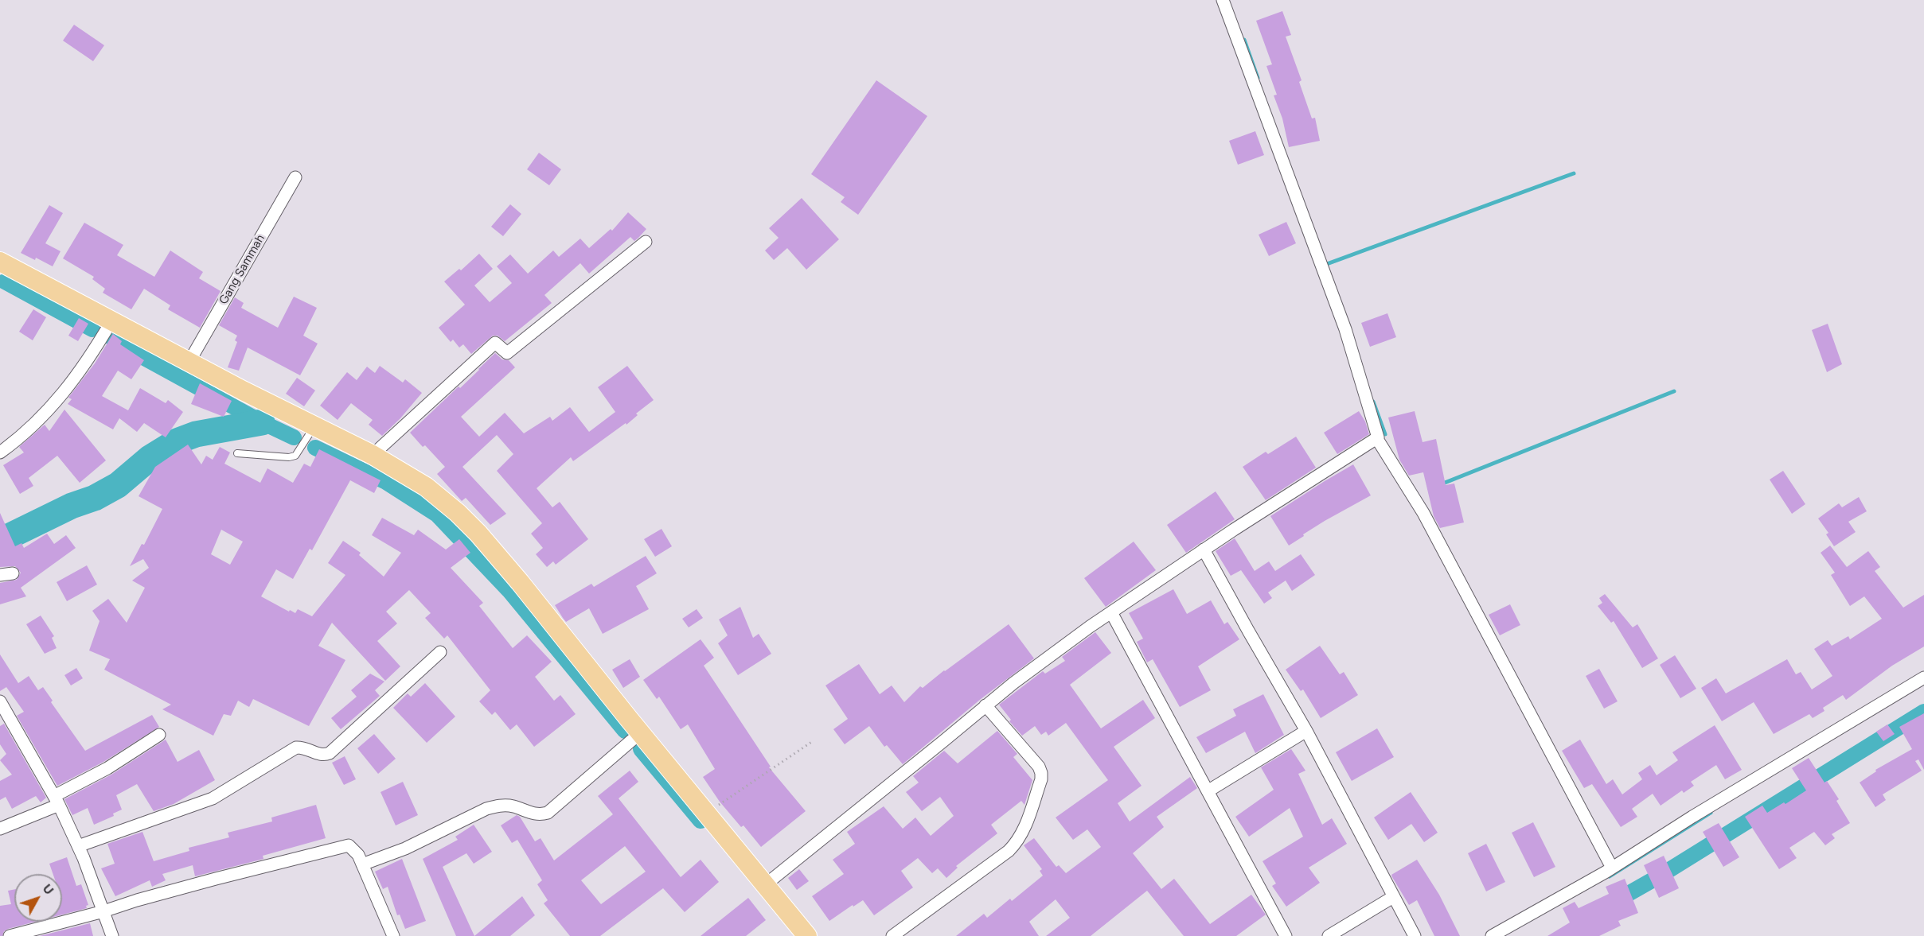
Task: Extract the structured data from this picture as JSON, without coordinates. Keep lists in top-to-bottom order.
{
  "streets": {
    "street": ["Gang Sammah"]
  },
  "north": "top right"
}
